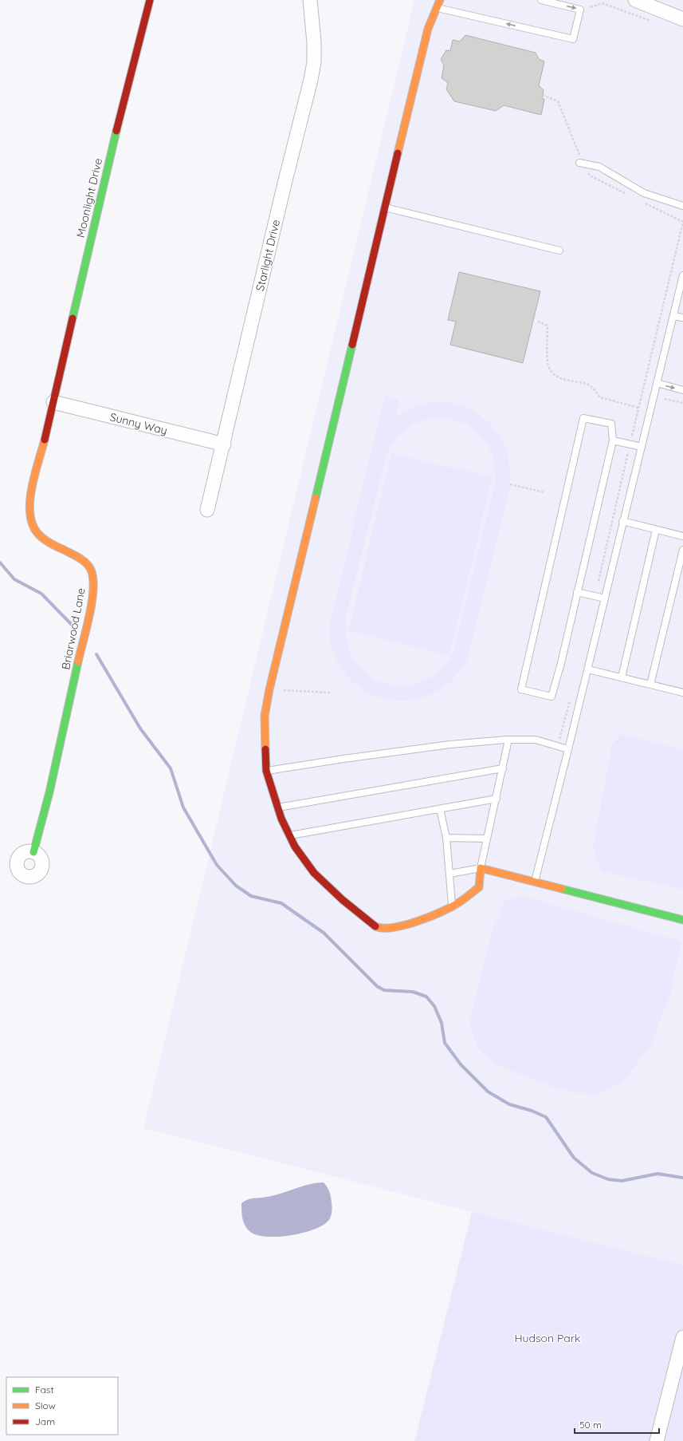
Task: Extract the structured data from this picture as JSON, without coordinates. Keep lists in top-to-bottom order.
{
  "streets": {
    "street": [
      "Moonlight Drive",
      "Starlight Drive",
      "Sunny Way",
      "Briarwood Lane"
    ]
  },
  "crossings": [
    ["Moonlight Drive", "Sunny Way"],
    ["Moonlight Drive", "Briarwood Lane"],
    ["Starlight Drive", "Sunny Way"],
    ["Sunny Way", "Briarwood Lane"]
  ],
  "parks": ["Hudson Park"],
  "legend": ["Fast", "Slow", "Jam"],
  "scale_bar": "50 m"
}
